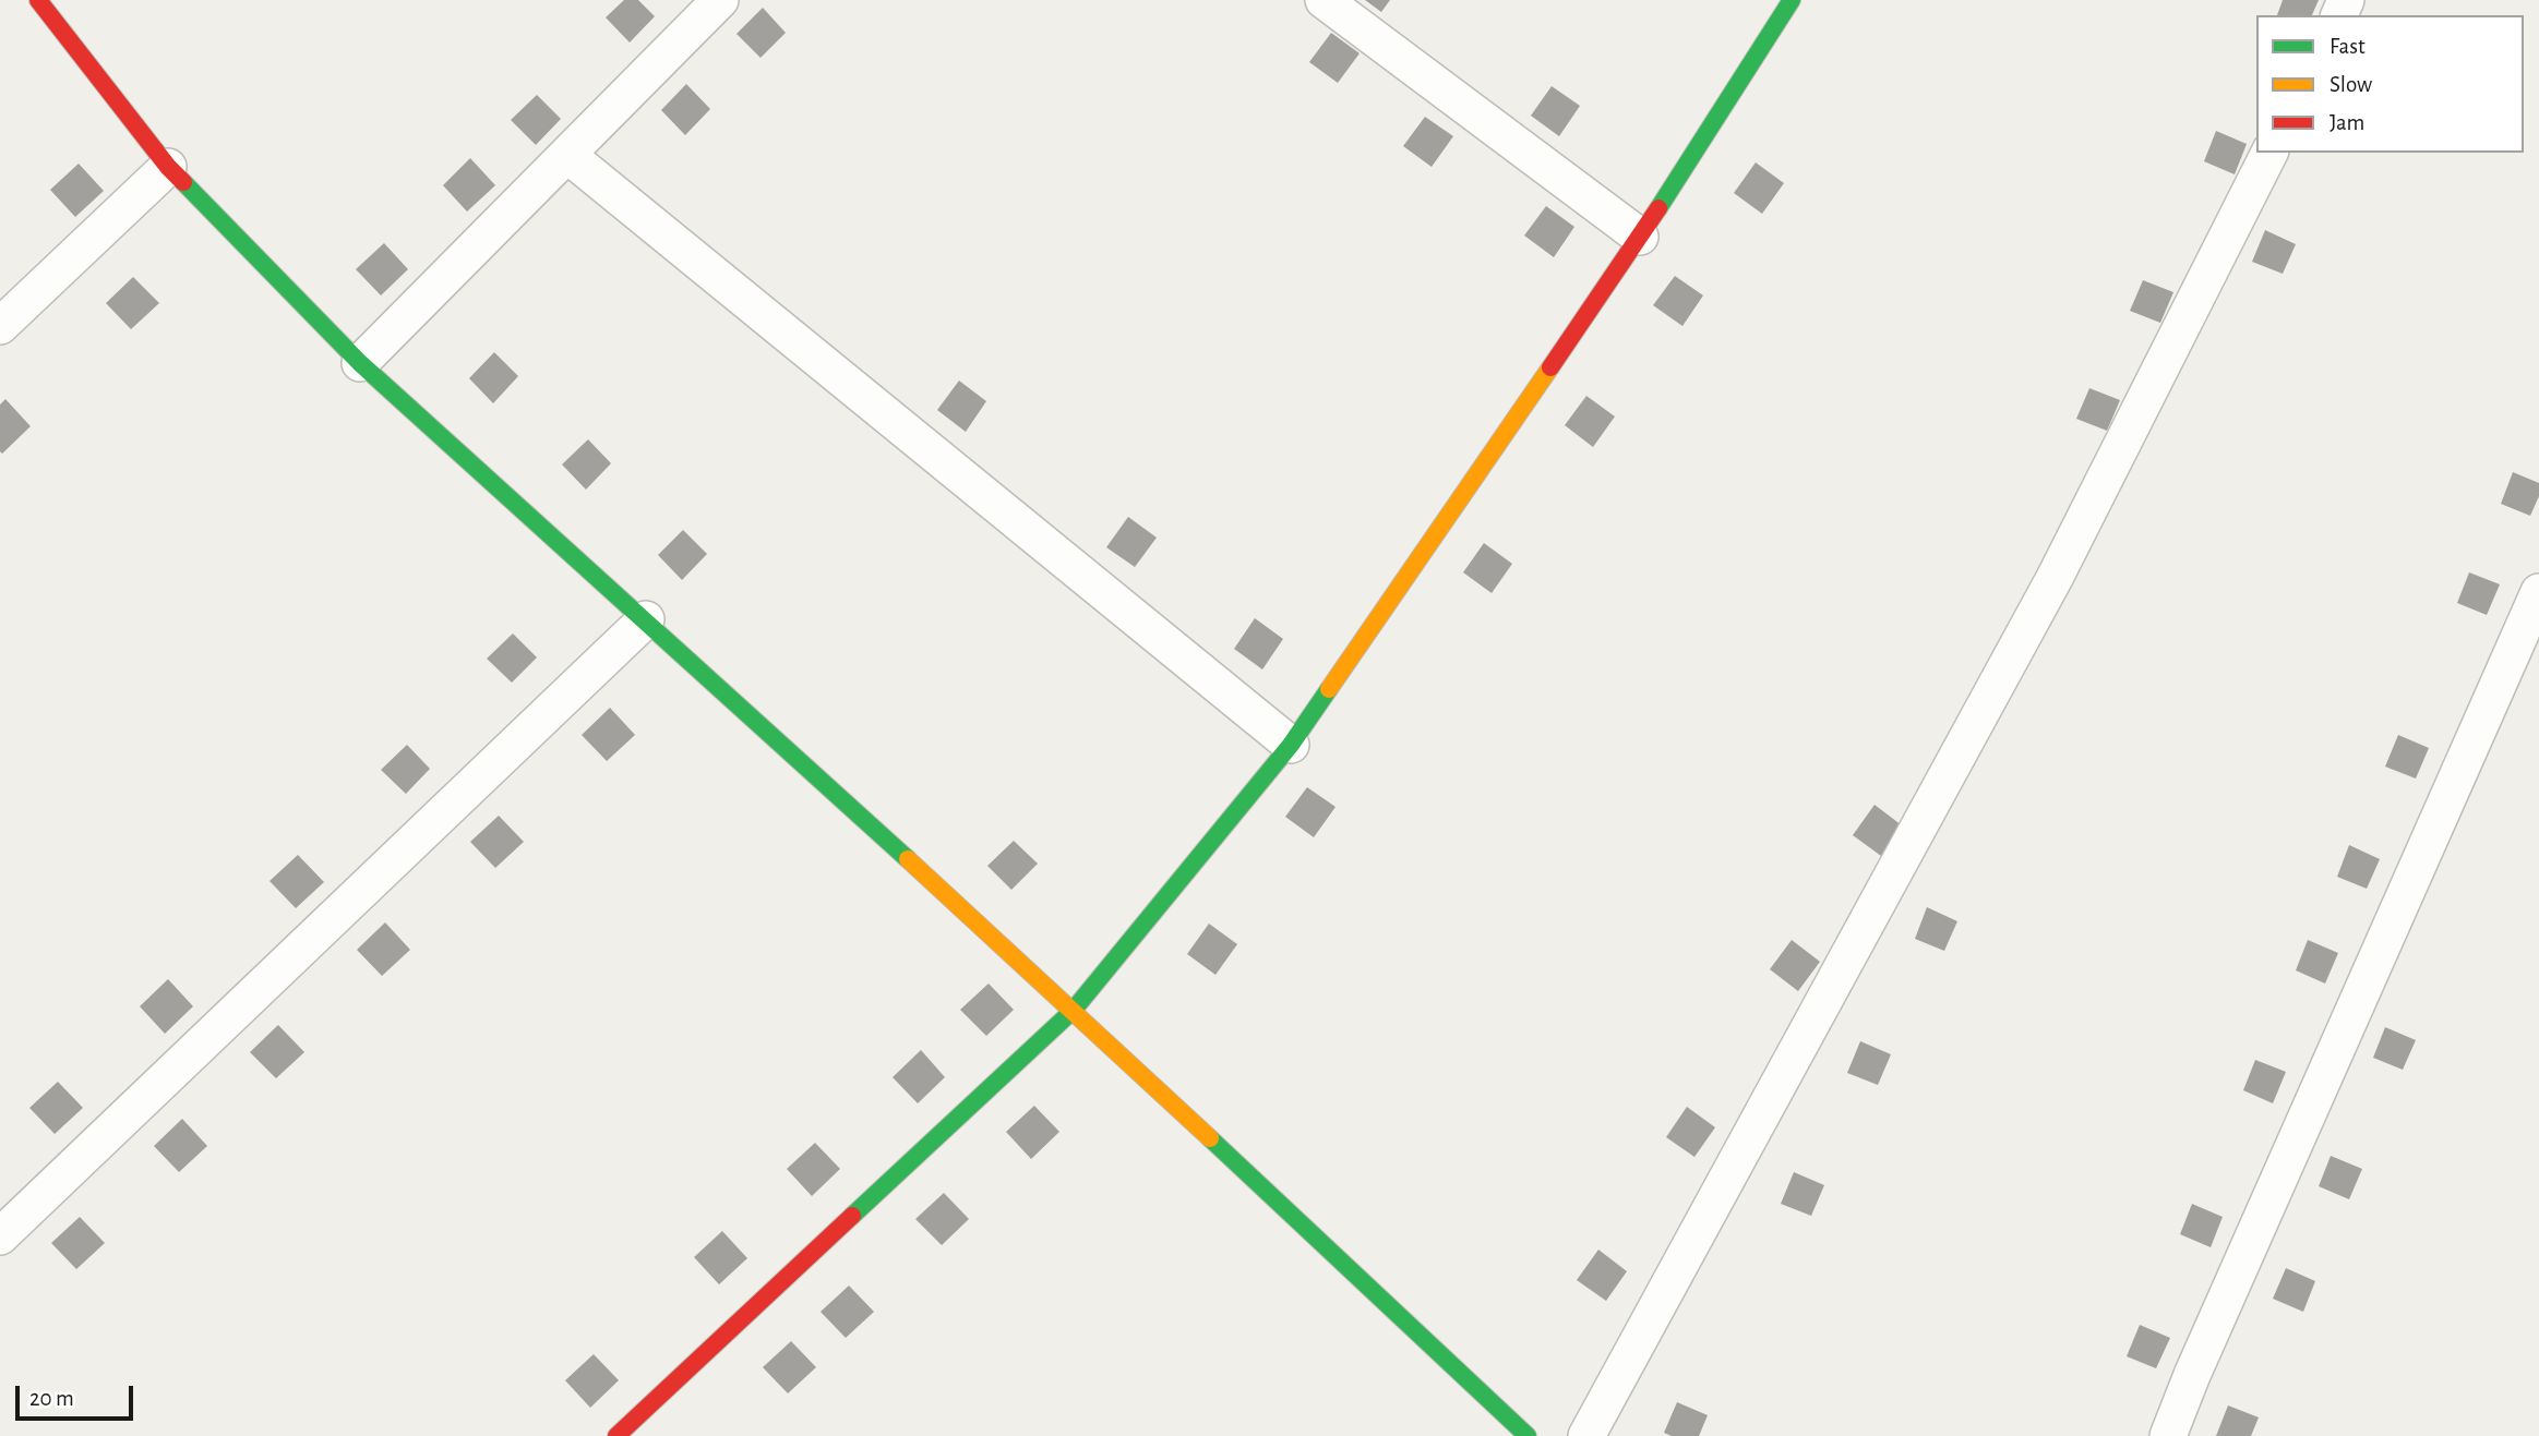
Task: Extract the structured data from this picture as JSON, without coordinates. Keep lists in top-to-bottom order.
{
  "legend": ["Fast", "Slow", "Jam"],
  "scale_bar": "20 m"
}
